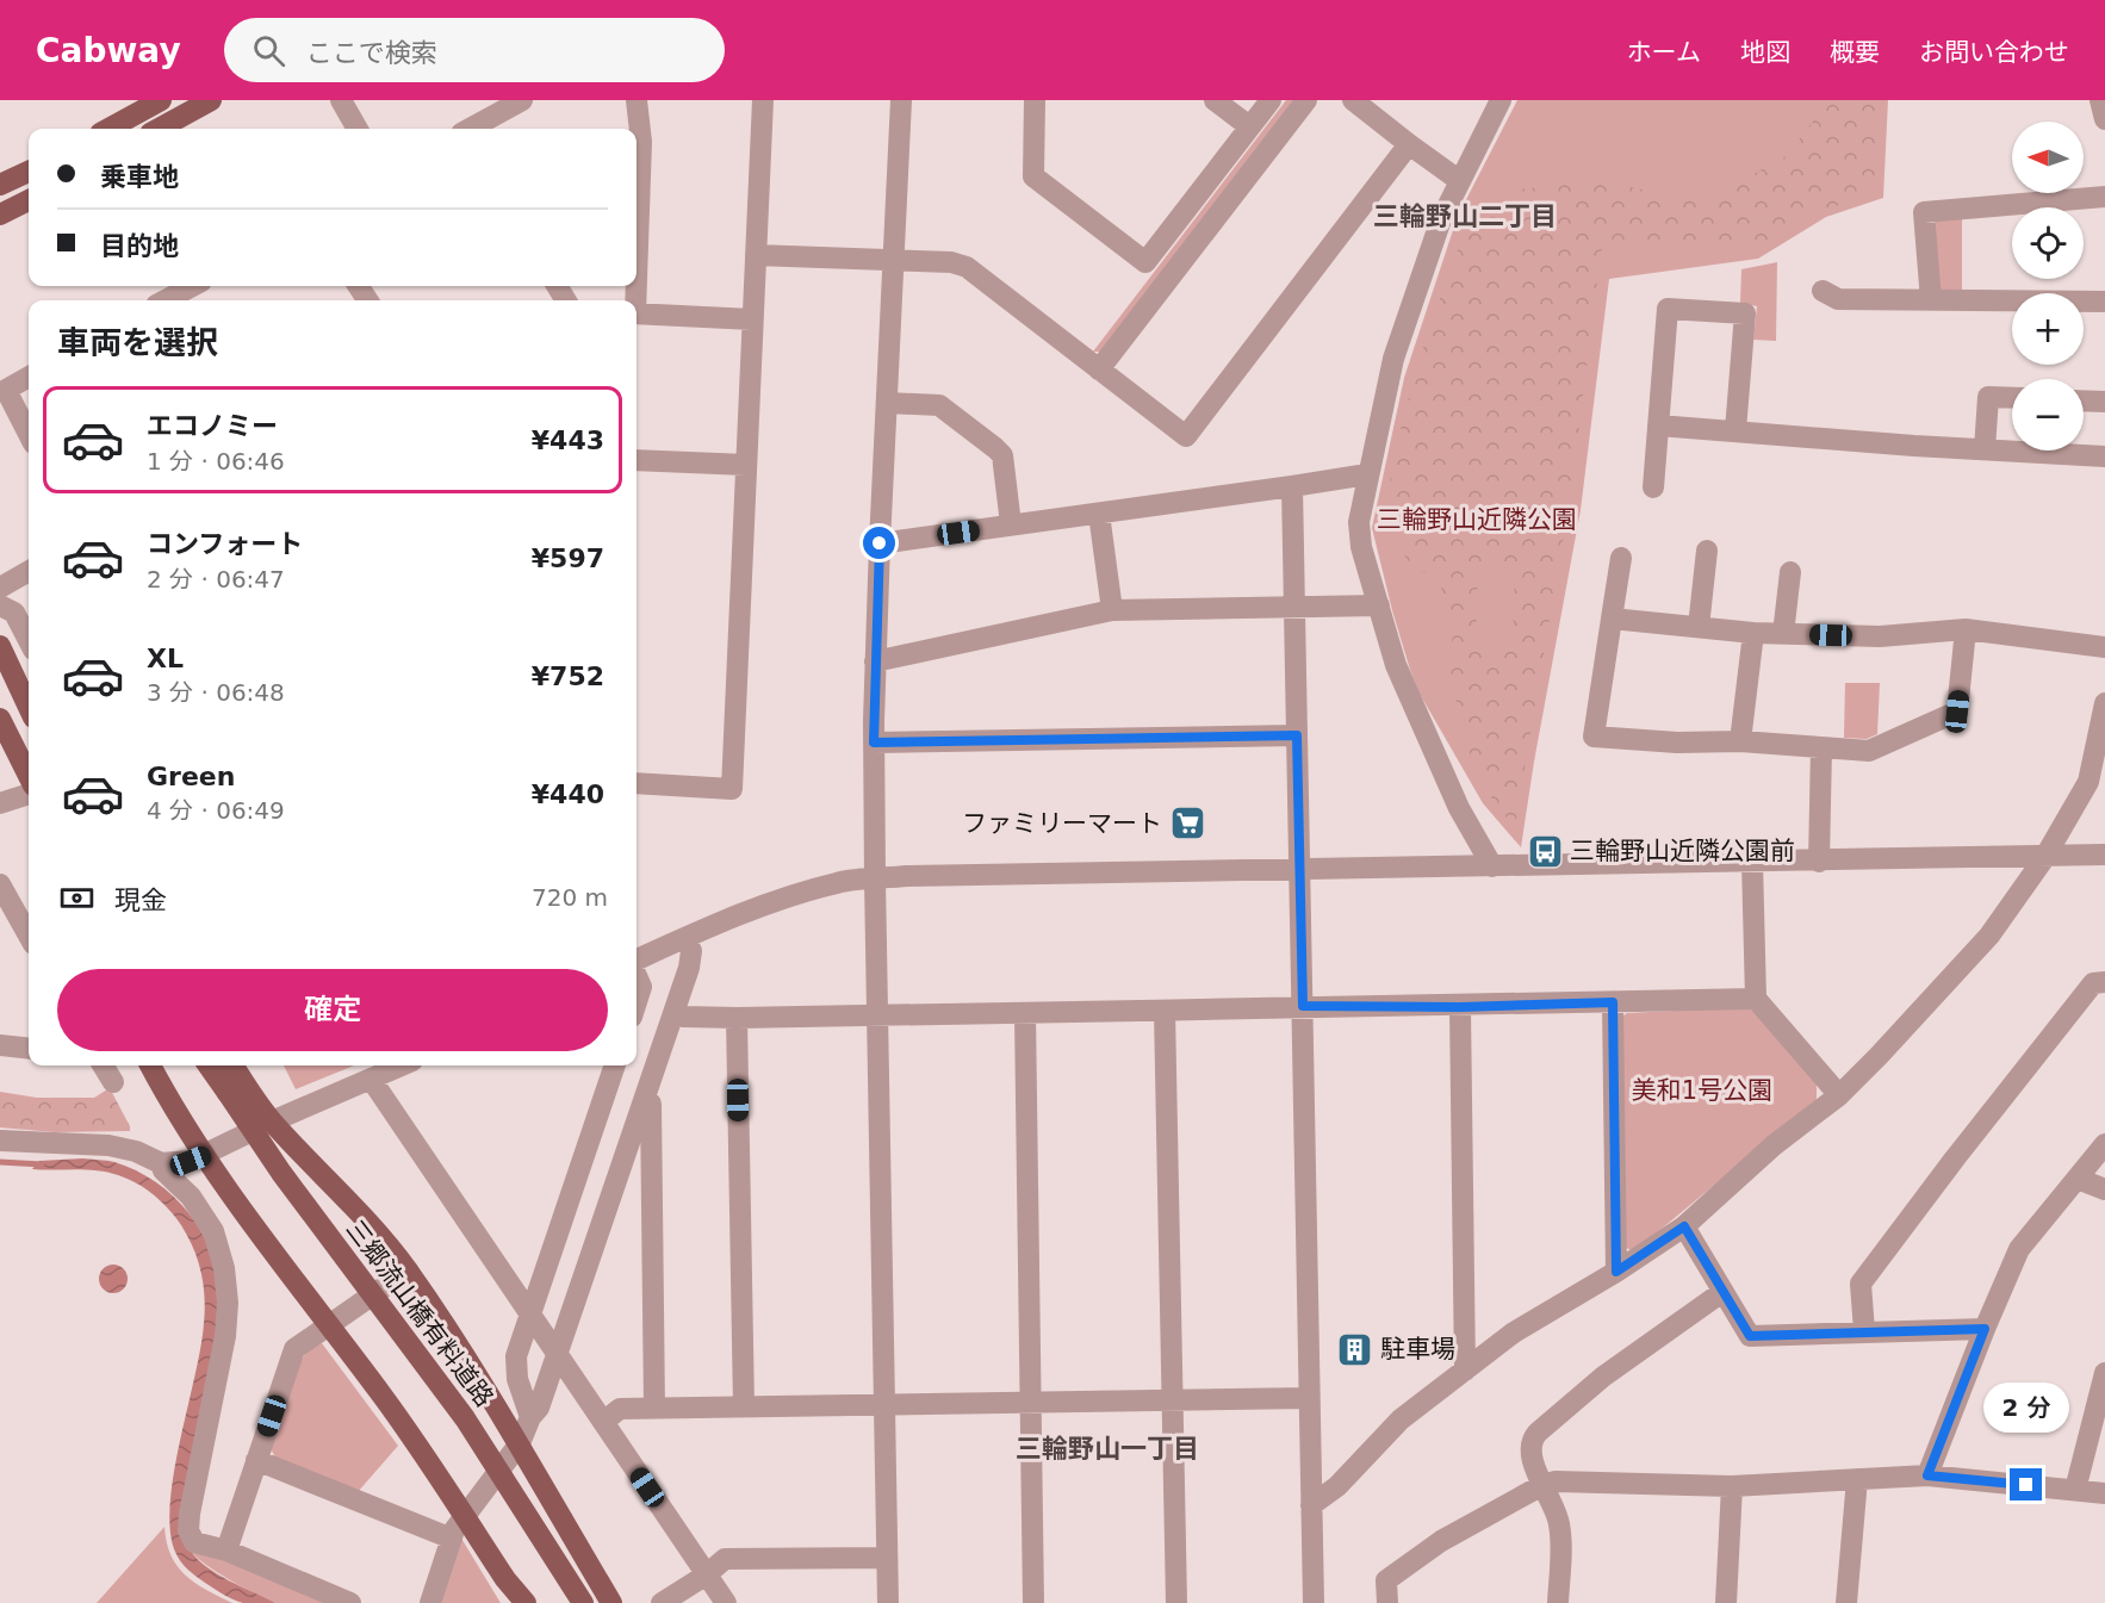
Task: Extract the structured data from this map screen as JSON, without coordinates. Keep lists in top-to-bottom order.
{
  "streets": {
    "main road": ["三郷流山橋有料道路"]
  },
  "districts": ["三輪野山二丁目", "三輪野山一丁目"],
  "parks": ["三輪野山近隣公園", "美和1号公園"],
  "places": {
    "supermarket": ["ファミリーマート"],
    "bus stop": ["三輪野山近隣公園前"],
    "building": ["駐車場"]
  },
  "north": "left",
  "page": {
    "header": "Cabway",
    "search": "ここで検索",
    "nav": [
      "ホーム",
      "地図",
      "概要",
      "お問い合わせ"
    ],
    "map_buttons": ["+", "−"],
    "banner": ["乗車地", "目的地"],
    "heading": "車両を選択",
    "list": [
      {
        "name": "エコノミー",
        "note": "1 分 · 06:46",
        "value": "¥443"
      },
      {
        "name": "コンフォート",
        "note": "2 分 · 06:47",
        "value": "¥597"
      },
      {
        "name": "XL",
        "note": "3 分 · 06:48",
        "value": "¥752"
      },
      {
        "name": "Green",
        "note": "4 分 · 06:49",
        "value": "¥440"
      }
    ],
    "pay": ["現金", "720 m"],
    "buttons": "確定",
    "bubble": "2 分"
  }
}
